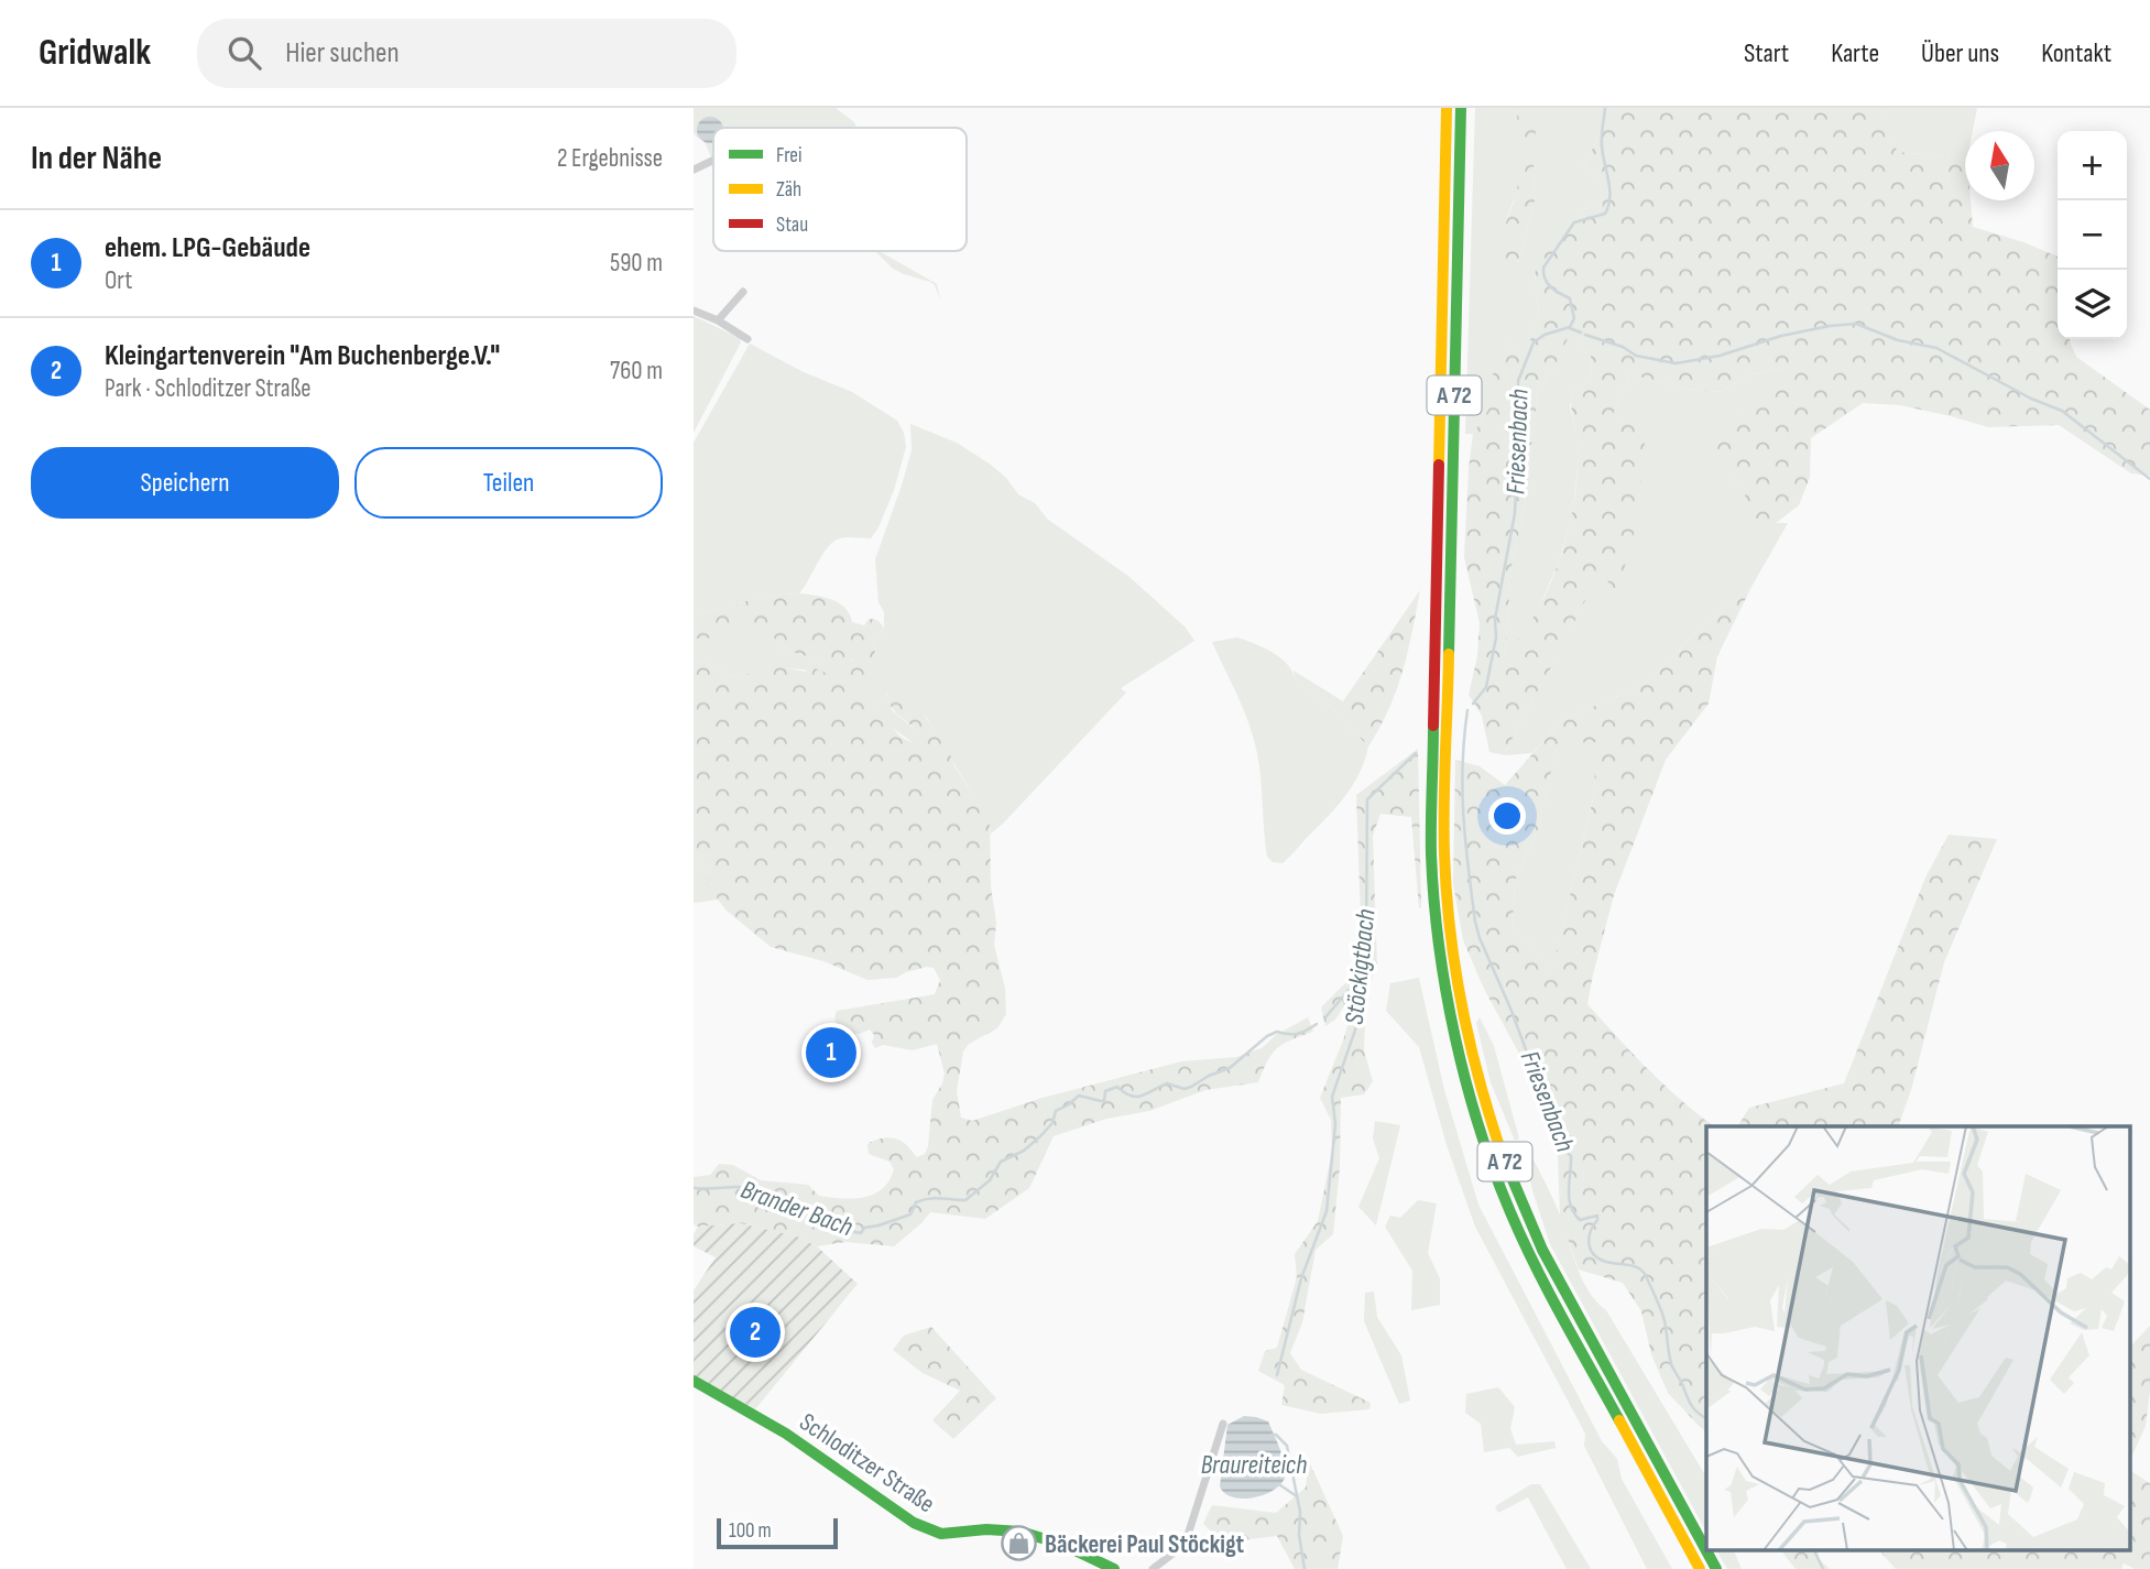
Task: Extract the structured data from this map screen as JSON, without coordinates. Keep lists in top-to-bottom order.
{
  "streets": {
    "main road": ["A 72", "Schloditzer Straße"]
  },
  "water": [
    "Friesenbach",
    "Stöckigtbach",
    "Brander Bach",
    "Braureiteich"
  ],
  "places": {
    "shop": ["Bäckerei Paul Stöckigt"]
  },
  "legend": ["Frei", "Zäh", "Stau"],
  "scale_bar": "100 m",
  "north": "top",
  "page": {
    "header": "Gridwalk",
    "search": "Hier suchen",
    "nav": [
      "Start",
      "Karte",
      "Über uns",
      "Kontakt"
    ],
    "heading": ["In der Nähe", "2 Ergebnisse"],
    "map_buttons": ["+", "−"],
    "list": [
      {
        "mark": "1",
        "name": "ehem. LPG-Gebäude",
        "note": "Ort",
        "value": "590 m"
      },
      {
        "mark": "2",
        "name": "Kleingartenverein \"Am Buchenberge.V.\"",
        "note": "Park · Schloditzer Straße",
        "value": "760 m"
      }
    ],
    "buttons": ["Speichern", "Teilen"],
    "pins": ["1", "2"],
    "scale": "100 m"
  }
}
